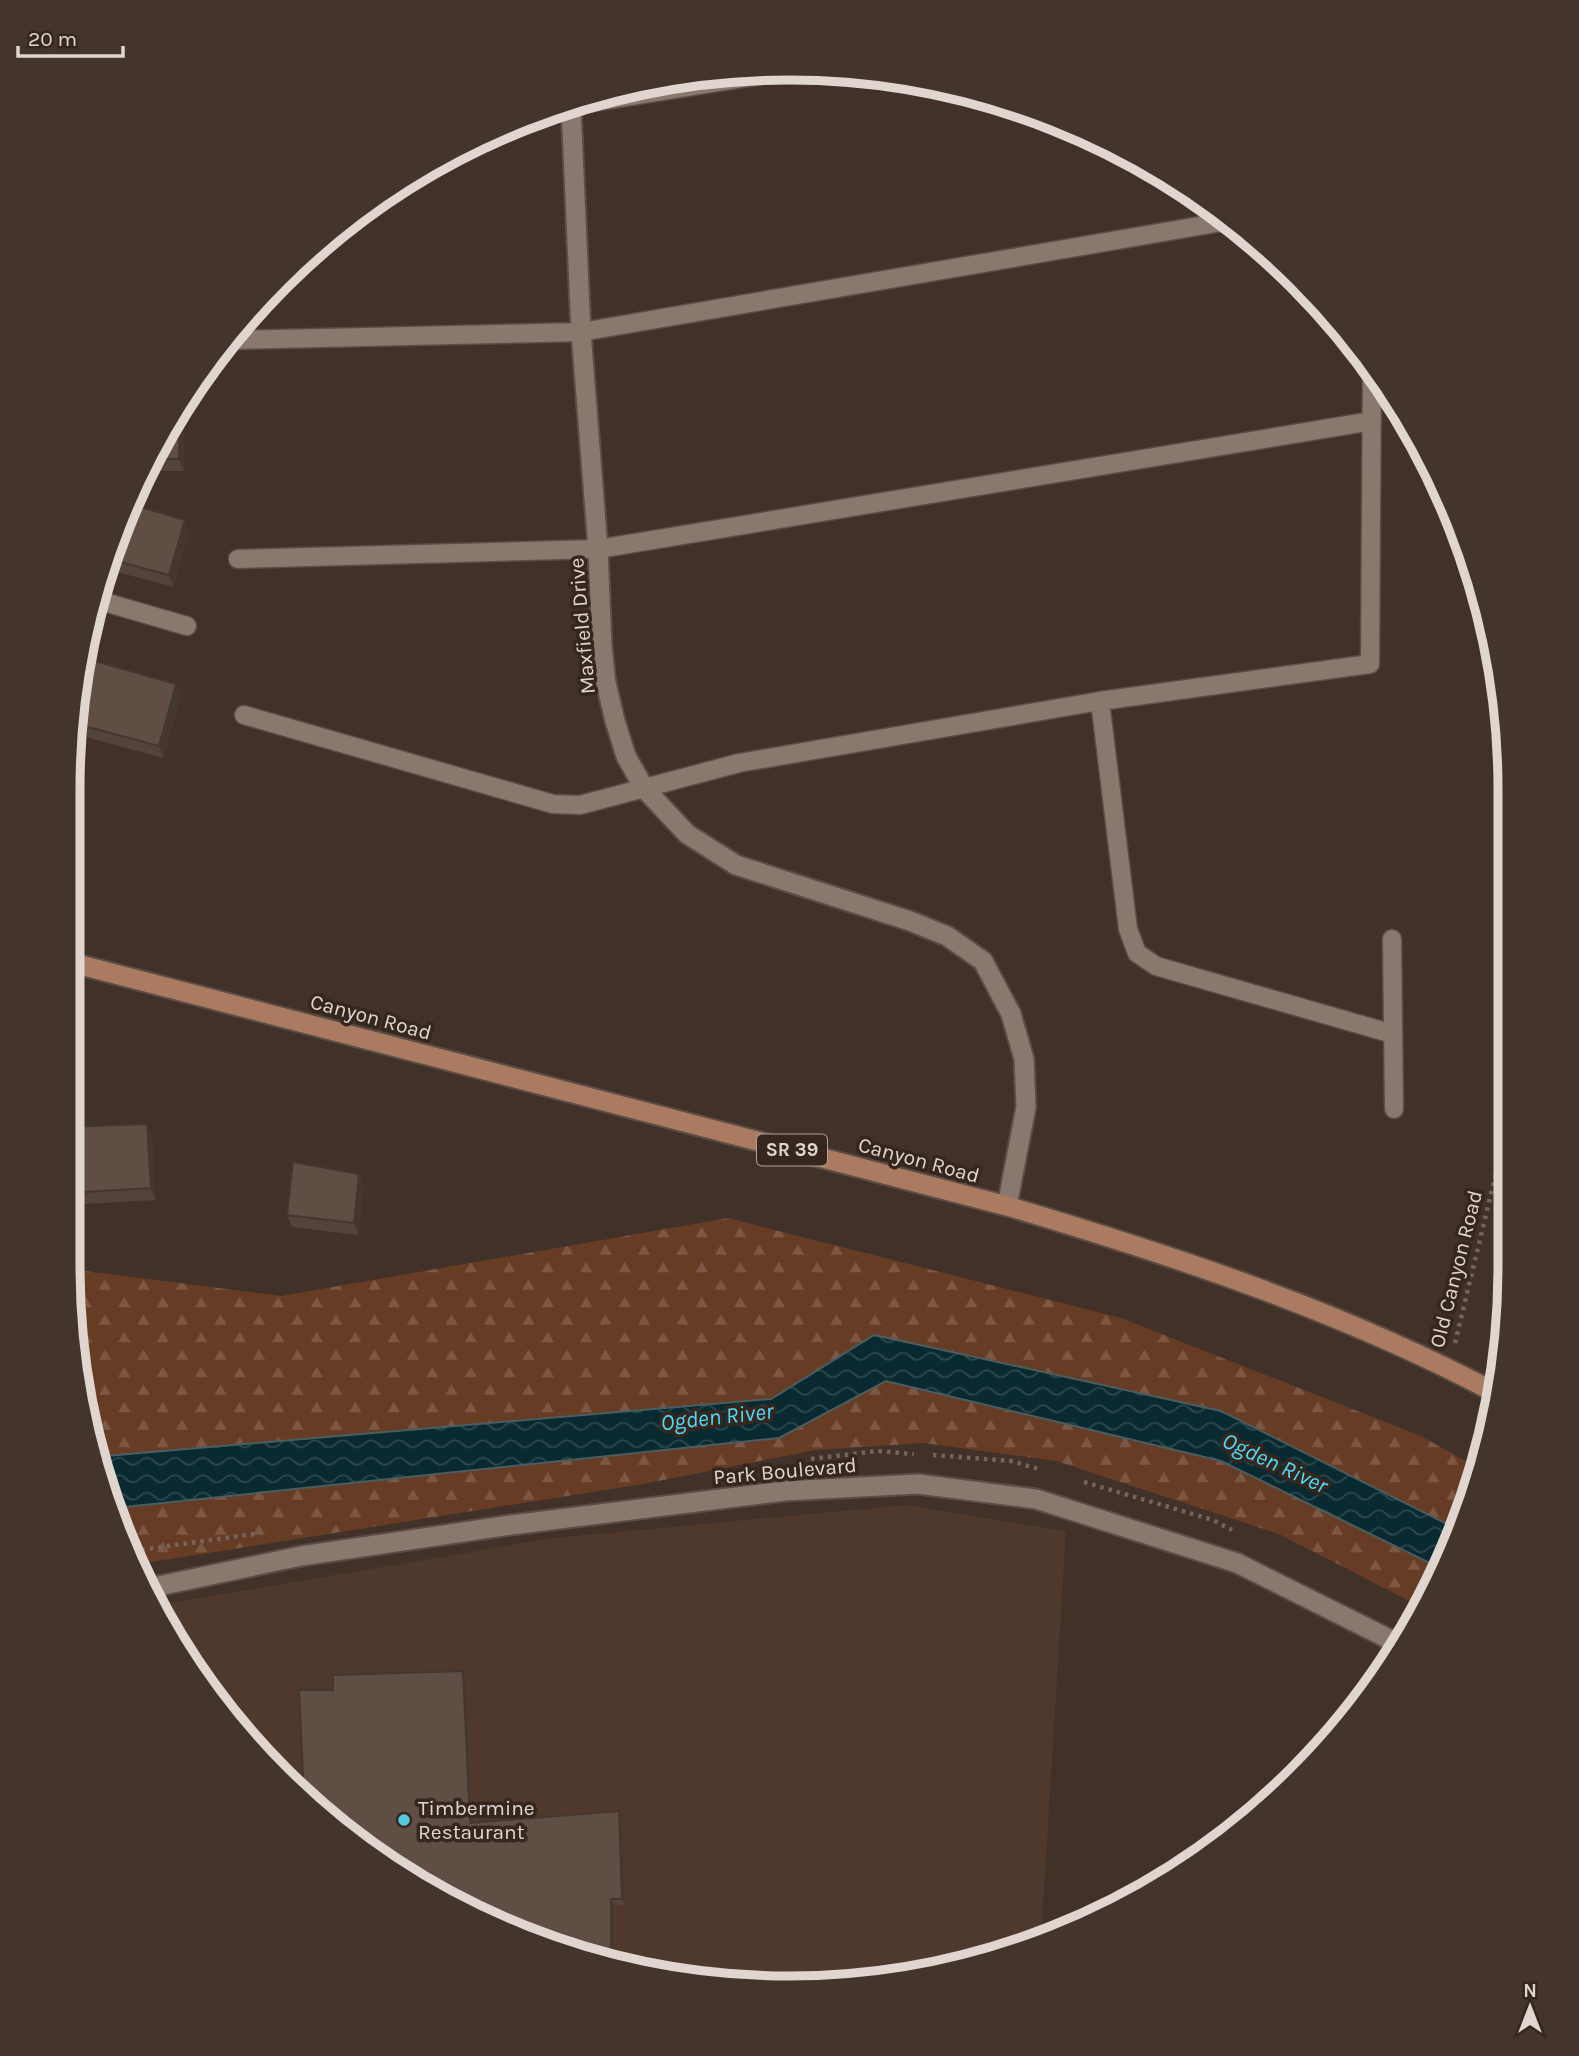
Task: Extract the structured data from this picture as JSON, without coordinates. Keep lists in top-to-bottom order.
{
  "streets": {
    "main road": ["Canyon Road", "SR 39"],
    "street": ["Maxfield Drive", "Park Boulevard"],
    "path": ["Old Canyon Road"]
  },
  "crossings": [
    ["Maxfield Drive", "Canyon Road"],
    ["Canyon Road", "Old Canyon Road"]
  ],
  "water": ["Ogden River"],
  "places": ["Timbermine Restaurant"],
  "scale_bar": "20 m",
  "north": "top"
}
